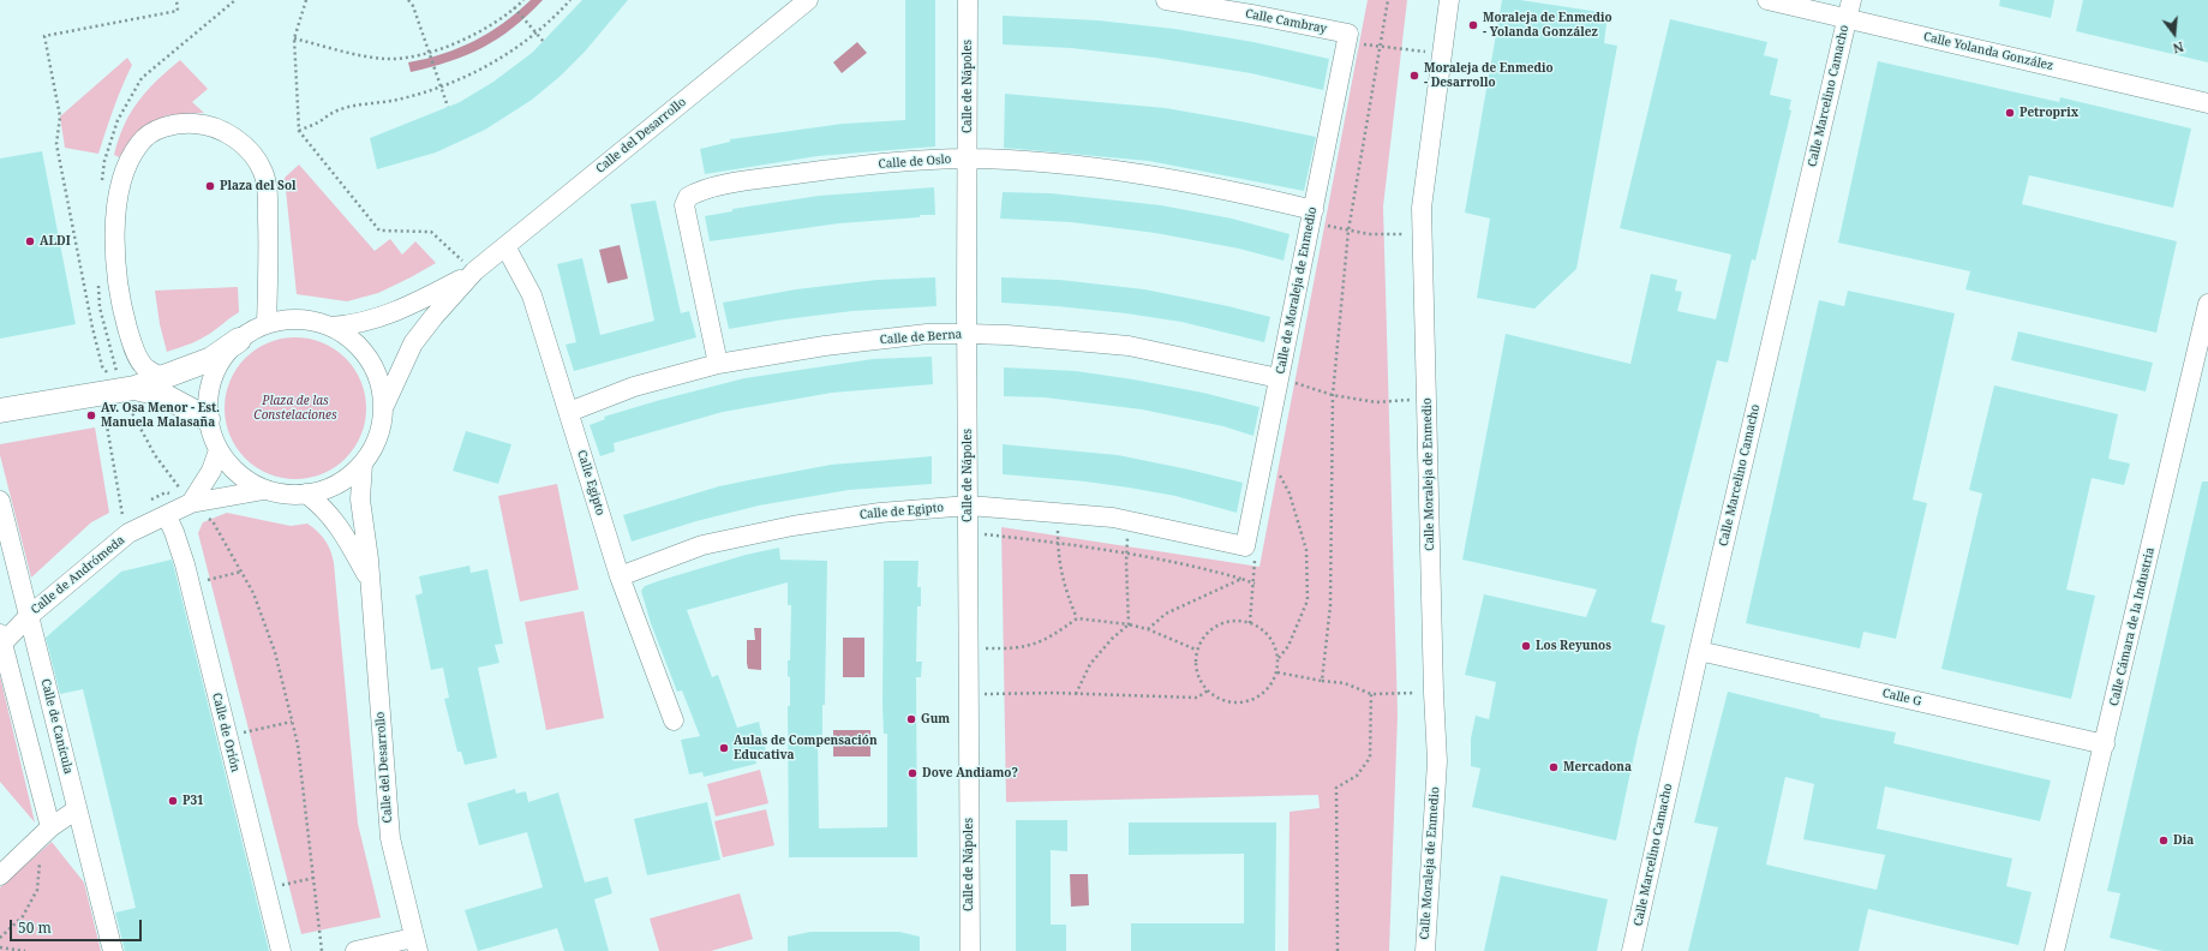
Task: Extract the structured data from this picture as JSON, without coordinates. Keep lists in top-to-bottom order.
{
  "streets": {
    "street": [
      "Calle Cambray",
      "Calle Yolanda González",
      "Calle de Nápoles",
      "Calle Marcelino Camacho",
      "Calle del Desarrollo",
      "Calle de Oslo",
      "Calle de Moraleja de Enmedio",
      "Calle de Berna",
      "Calle Moraleja de Enmedio",
      "Calle Egipto",
      "Calle de Egipto",
      "Calle de Andrómeda",
      "Calle Cámara de la Industria",
      "Calle G",
      "Calle de Canícula",
      "Calle de Orión"
    ]
  },
  "crossings": [
    ["Calle Cambray", "Calle de Moraleja de Enmedio"],
    ["Calle Yolanda González", "Calle Marcelino Camacho"],
    ["Calle de Nápoles", "Calle de Oslo"],
    ["Calle de Nápoles", "Calle de Berna"],
    ["Calle de Nápoles", "Calle de Egipto"],
    ["Calle Marcelino Camacho", "Calle G"],
    ["Calle del Desarrollo", "Calle Egipto"],
    ["Calle de Oslo", "Calle de Moraleja de Enmedio"],
    ["Calle de Oslo", "Calle de Berna"],
    ["Calle de Moraleja de Enmedio", "Calle de Berna"],
    ["Calle de Moraleja de Enmedio", "Calle de Egipto"],
    ["Calle de Berna", "Calle Egipto"],
    ["Calle Egipto", "Calle de Egipto"],
    ["Calle de Andrómeda", "Calle de Canícula"],
    ["Calle de Andrómeda", "Calle de Orión"],
    ["Calle Cámara de la Industria", "Calle G"]
  ],
  "parks": ["Plaza de las Constelaciones"],
  "places": [
    "Moraleja de Enmedio - Yolanda González",
    "Moraleja de Enmedio - Desarrollo",
    "Petroprix",
    "Plaza del Sol",
    "ALDI",
    "Av. Osa Menor - Est. Manuela Malasaña",
    "Los Reyunos",
    "Gum",
    "Aulas de Compensación Educativa",
    "Mercadona",
    "Dove Andiamo?",
    "P31",
    "Dia"
  ],
  "scale_bar": "50 m",
  "north": "bottom"
}
